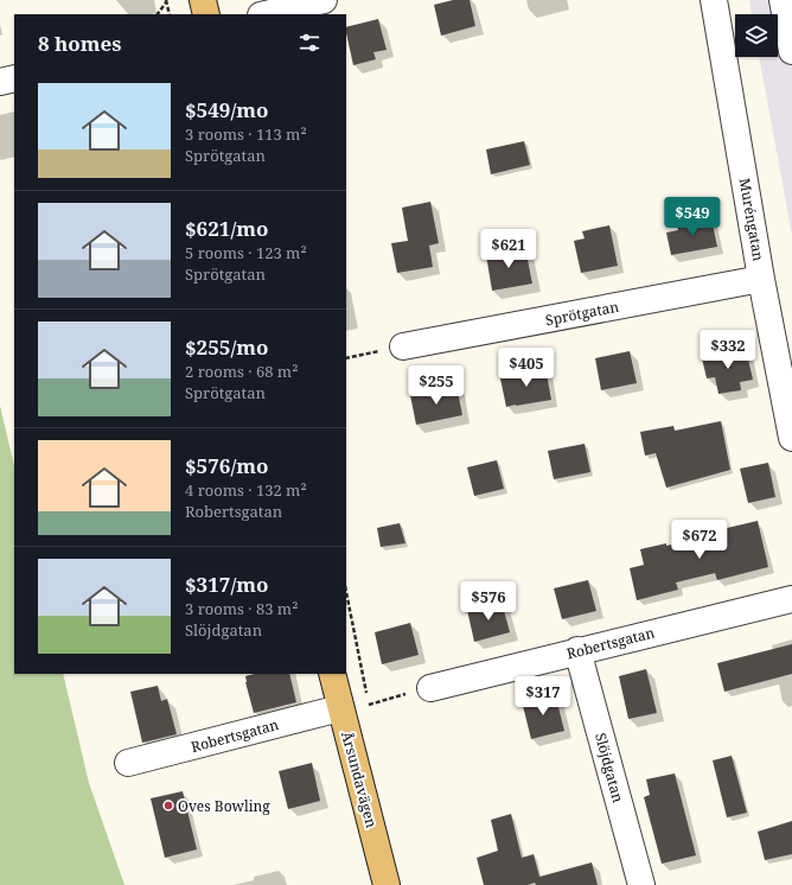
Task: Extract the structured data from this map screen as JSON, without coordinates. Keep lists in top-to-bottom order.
{
  "streets": {
    "main road": ["Årsundavägen"],
    "street": [
      "Muréngatan",
      "Sprötgatan",
      "Robertsgatan",
      "Slöjdgatan"
    ]
  },
  "crossings": [
    ["Muréngatan", "Sprötgatan"],
    ["Robertsgatan", "Slöjdgatan"],
    ["Robertsgatan", "Årsundavägen"]
  ],
  "places": ["Oves Bowling"],
  "page": {
    "heading": "8 homes",
    "list": [
      {
        "name": "$549/mo",
        "note": "3 rooms · 113 m² · Sprötgatan"
      },
      {
        "name": "$621/mo",
        "note": "5 rooms · 123 m² · Sprötgatan"
      },
      {
        "name": "$255/mo",
        "note": "2 rooms · 68 m² · Sprötgatan"
      },
      {
        "name": "$576/mo",
        "note": "4 rooms · 132 m² · Robertsgatan"
      },
      {
        "name": "$317/mo",
        "note": "3 rooms · 83 m² · Slöjdgatan"
      }
    ],
    "price": [
      "$549",
      "$621",
      "$332",
      "$405",
      "$255",
      "$672",
      "$576",
      "$317"
    ]
  }
}
